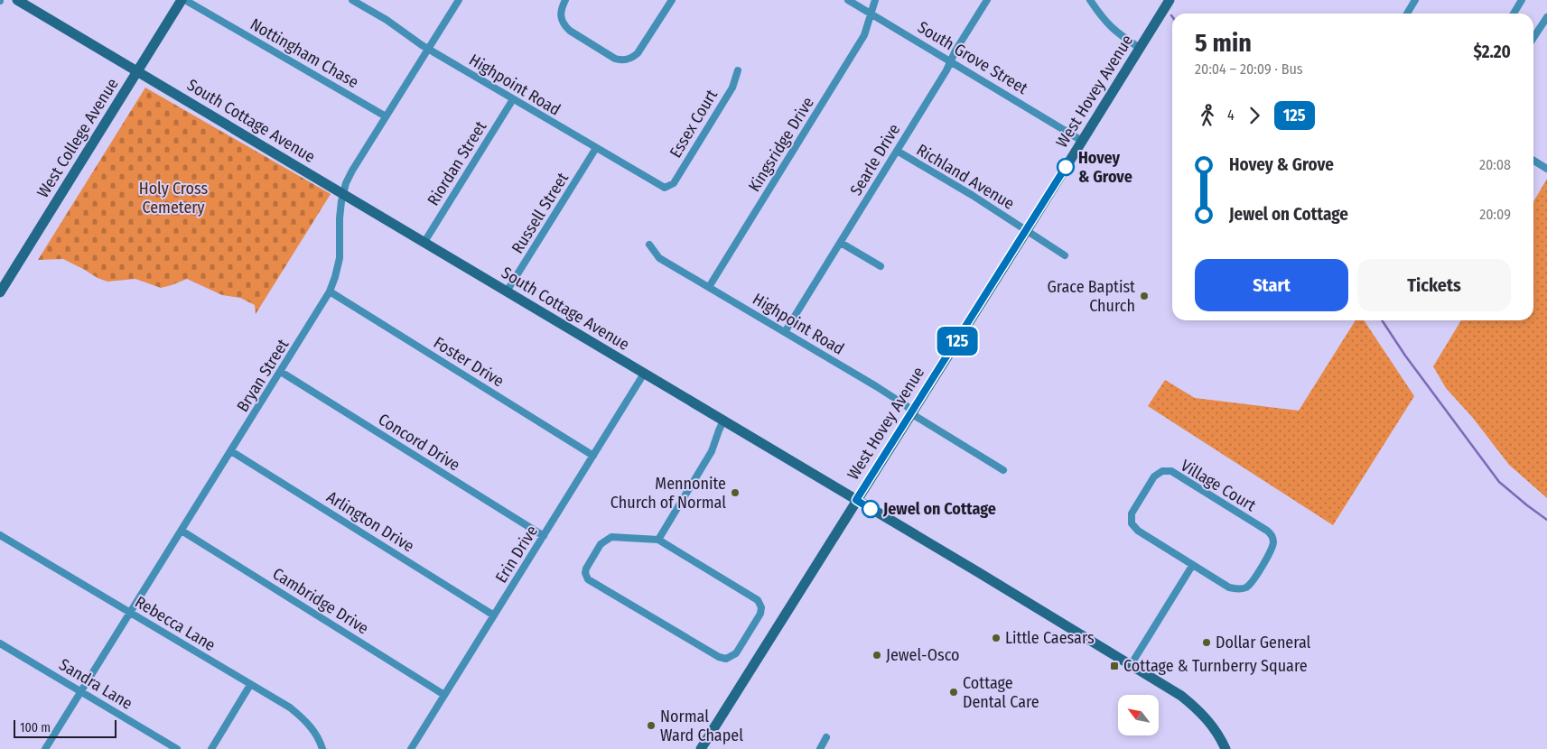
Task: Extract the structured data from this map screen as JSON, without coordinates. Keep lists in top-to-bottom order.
{
  "streets": {
    "main road": ["West Hovey Avenue", "South Cottage Avenue", "West College Avenue"],
    "street": [
      "Nottingham Chase",
      "South Grove Street",
      "Highpoint Road",
      "Essex Court",
      "Kingsridge Drive",
      "Searle Drive",
      "Riordan Street",
      "Richland Avenue",
      "Russell Street",
      "Foster Drive",
      "Bryan Street",
      "Concord Drive",
      "Village Court",
      "Arlington Drive",
      "Erin Drive",
      "Cambridge Drive",
      "Rebecca Lane",
      "Sandra Lane"
    ]
  },
  "crossings": [
    ["Nottingham Chase", "Bryan Street"],
    ["South Grove Street", "West Hovey Avenue"],
    ["South Grove Street", "Kingsridge Drive"],
    ["South Grove Street", "Searle Drive"],
    ["Highpoint Road", "West Hovey Avenue"],
    ["Highpoint Road", "Essex Court"],
    ["Highpoint Road", "Kingsridge Drive"],
    ["Highpoint Road", "Searle Drive"],
    ["Highpoint Road", "Riordan Street"],
    ["Highpoint Road", "Russell Street"],
    ["Highpoint Road", "Bryan Street"],
    ["West Hovey Avenue", "South Cottage Avenue"],
    ["West Hovey Avenue", "Richland Avenue"],
    ["South Cottage Avenue", "West College Avenue"],
    ["South Cottage Avenue", "Riordan Street"],
    ["South Cottage Avenue", "Russell Street"],
    ["South Cottage Avenue", "Bryan Street"],
    ["South Cottage Avenue", "Erin Drive"],
    ["Searle Drive", "Richland Avenue"],
    ["Foster Drive", "Bryan Street"],
    ["Foster Drive", "Erin Drive"],
    ["Bryan Street", "Concord Drive"],
    ["Bryan Street", "Arlington Drive"],
    ["Bryan Street", "Cambridge Drive"],
    ["Bryan Street", "Rebecca Lane"],
    ["Bryan Street", "Sandra Lane"],
    ["Concord Drive", "Erin Drive"],
    ["Arlington Drive", "Erin Drive"],
    ["Erin Drive", "Cambridge Drive"]
  ],
  "parks": ["Holy Cross Cemetery"],
  "places": {
    "other": [
      "Hovey & Grove",
      "Grace Baptist Church",
      "Mennonite Church of Normal",
      "Jewel on Cottage",
      "Little Caesars",
      "Dollar General",
      "Jewel-Osco",
      "Cottage Dental Care",
      "Normal Ward Chapel"
    ],
    "transit": ["Cottage & Turnberry Square"]
  },
  "lines": ["bus line 125"],
  "scale_bar": "100 m",
  "north": "top left",
  "page": {
    "on_map": "125",
    "heading": ["5 min", "20:04 – 20:09 · Bus", "$2.20"],
    "legs": ["4", "125"],
    "list": [
      {
        "name": "Hovey & Grove",
        "value": "20:08"
      },
      {
        "name": "Jewel on Cottage",
        "value": "20:09"
      }
    ],
    "buttons": ["Start", "Tickets"],
    "scale": "100 m"
  }
}
